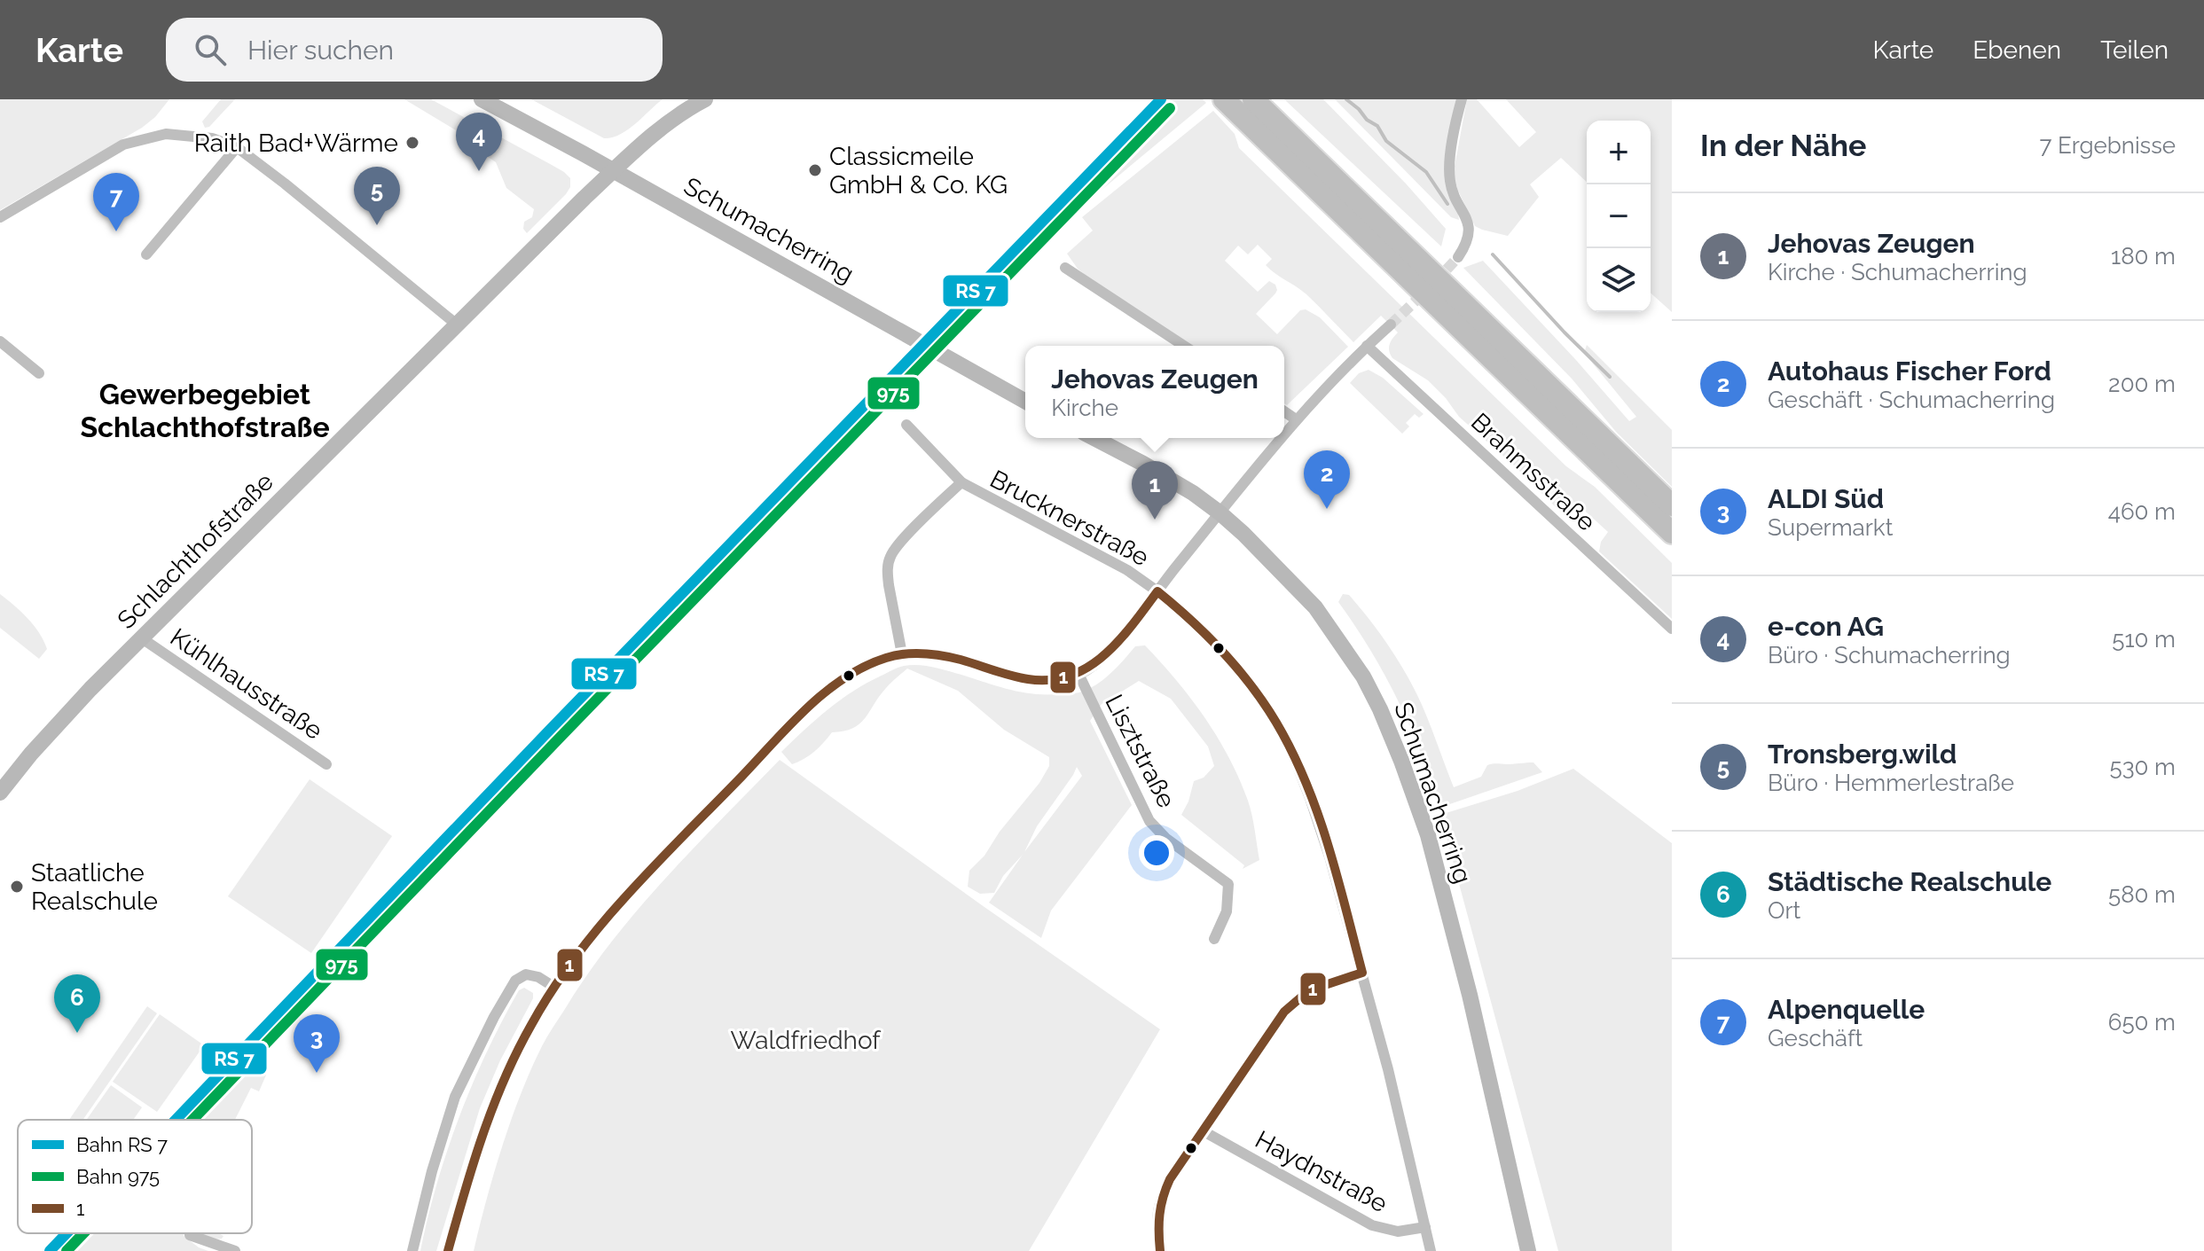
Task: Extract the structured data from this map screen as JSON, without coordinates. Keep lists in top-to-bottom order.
{
  "streets": {
    "main road": ["Schumacherring", "Schlachthofstraße"],
    "street": [
      "Brahmsstraße",
      "Brucknerstraße",
      "Kühlhausstraße",
      "Lisztstraße",
      "Haydnstraße"
    ]
  },
  "crossings": [
    ["Schumacherring", "Schlachthofstraße"],
    ["Brucknerstraße", "Haydnstraße"],
    ["Schlachthofstraße", "Kühlhausstraße"]
  ],
  "districts": ["Gewerbegebiet Schlachthofstraße"],
  "parks": ["Waldfriedhof"],
  "places": ["Raith Bad+Wärme", "Classicmeile GmbH & Co. KG", "Staatliche Realschule"],
  "lines": ["rail line 975", "transit line 1"],
  "legend": ["Bahn RS 7", "Bahn 975", "1"],
  "page": {
    "header": "Karte",
    "search": "Hier suchen",
    "nav": ["Karte", "Ebenen", "Teilen"],
    "heading": ["In der Nähe", "7 Ergebnisse"],
    "pins": [
      "4",
      "5",
      "7",
      "2",
      "1",
      "6",
      "3"
    ],
    "map_buttons": ["+", "−"],
    "list": [
      {
        "mark": "1",
        "name": "Jehovas Zeugen",
        "note": "Kirche · Schumacherring",
        "value": "180 m"
      },
      {
        "mark": "2",
        "name": "Autohaus Fischer Ford",
        "note": "Geschäft · Schumacherring",
        "value": "200 m"
      },
      {
        "mark": "3",
        "name": "ALDI Süd",
        "note": "Supermarkt",
        "value": "460 m"
      },
      {
        "mark": "4",
        "name": "e-con AG",
        "note": "Büro · Schumacherring",
        "value": "510 m"
      },
      {
        "mark": "5",
        "name": "Tronsberg.wild",
        "note": "Büro · Hemmerlestraße",
        "value": "530 m"
      },
      {
        "mark": "6",
        "name": "Städtische Realschule",
        "note": "Ort",
        "value": "580 m"
      },
      {
        "mark": "7",
        "name": "Alpenquelle",
        "note": "Geschäft",
        "value": "650 m"
      }
    ],
    "popup": ["Jehovas Zeugen", "Kirche"]
  }
}
